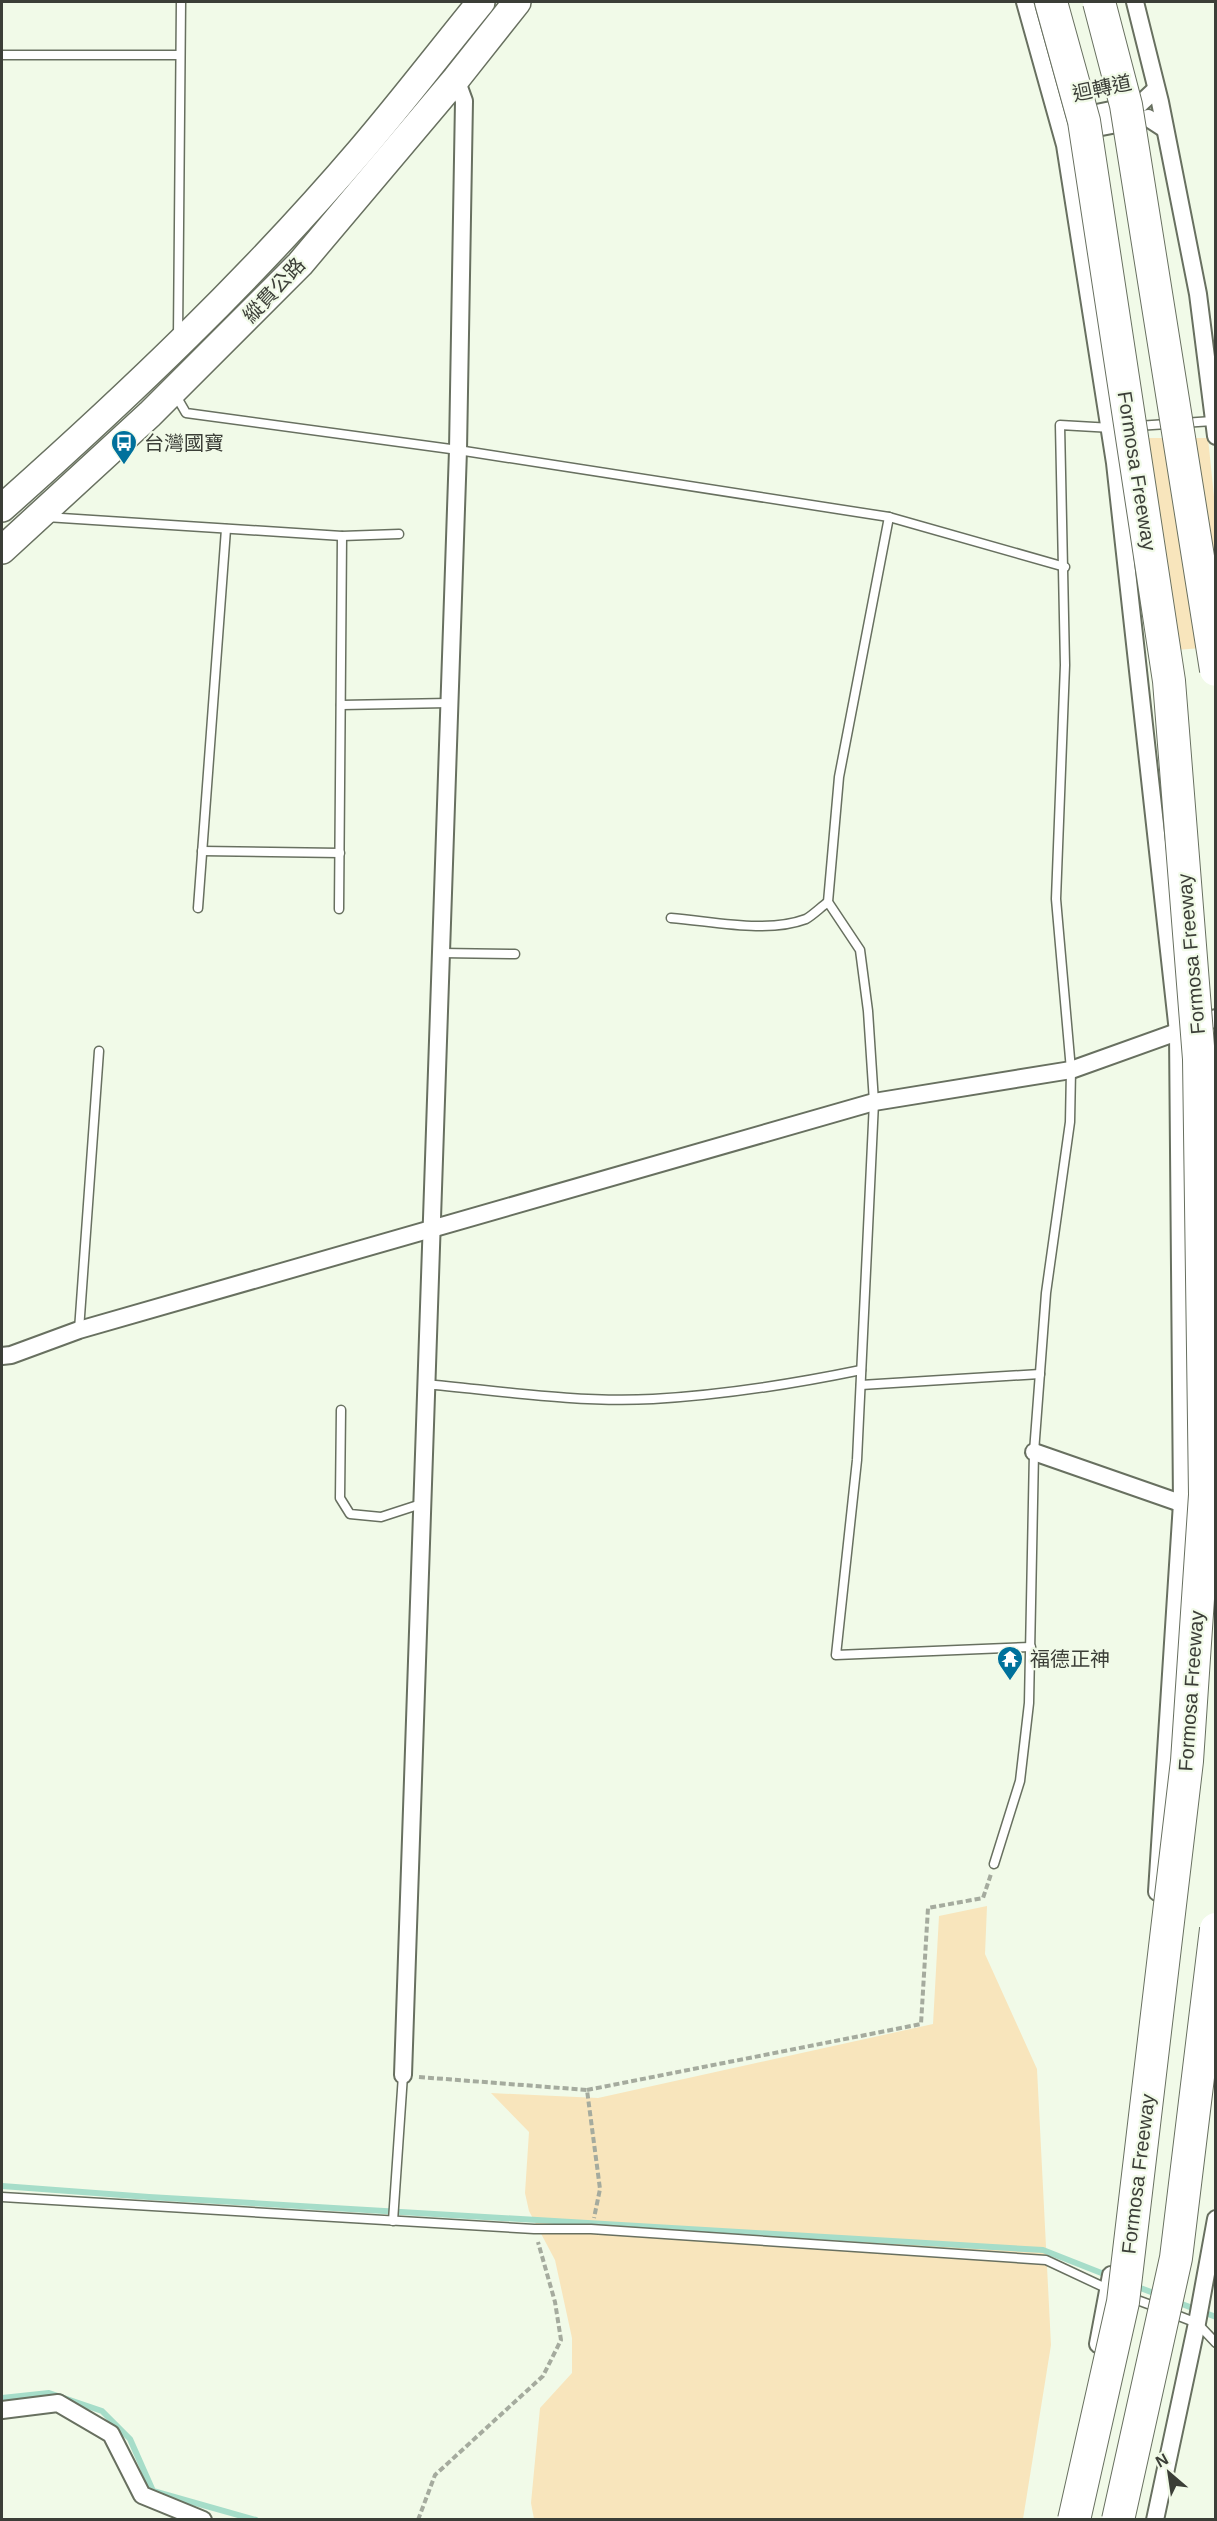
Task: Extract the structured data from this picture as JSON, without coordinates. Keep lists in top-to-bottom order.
{
  "streets": {
    "highway": ["Formosa Freeway"],
    "main road": ["縱貫公路"],
    "street": ["迴轉道"]
  },
  "places": {
    "bus stop": ["台灣國寶"],
    "temple": ["福德正神"]
  },
  "north": "top left"
}
